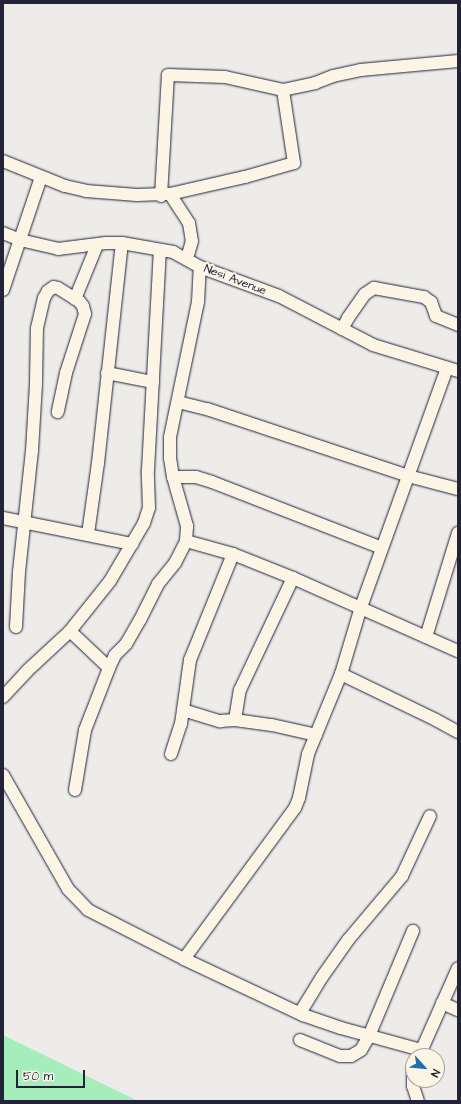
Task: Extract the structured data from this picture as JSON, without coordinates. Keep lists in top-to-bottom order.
{
  "streets": {
    "street": ["Nesi Avenue"]
  },
  "scale_bar": "50 m",
  "north": "bottom right"
}
